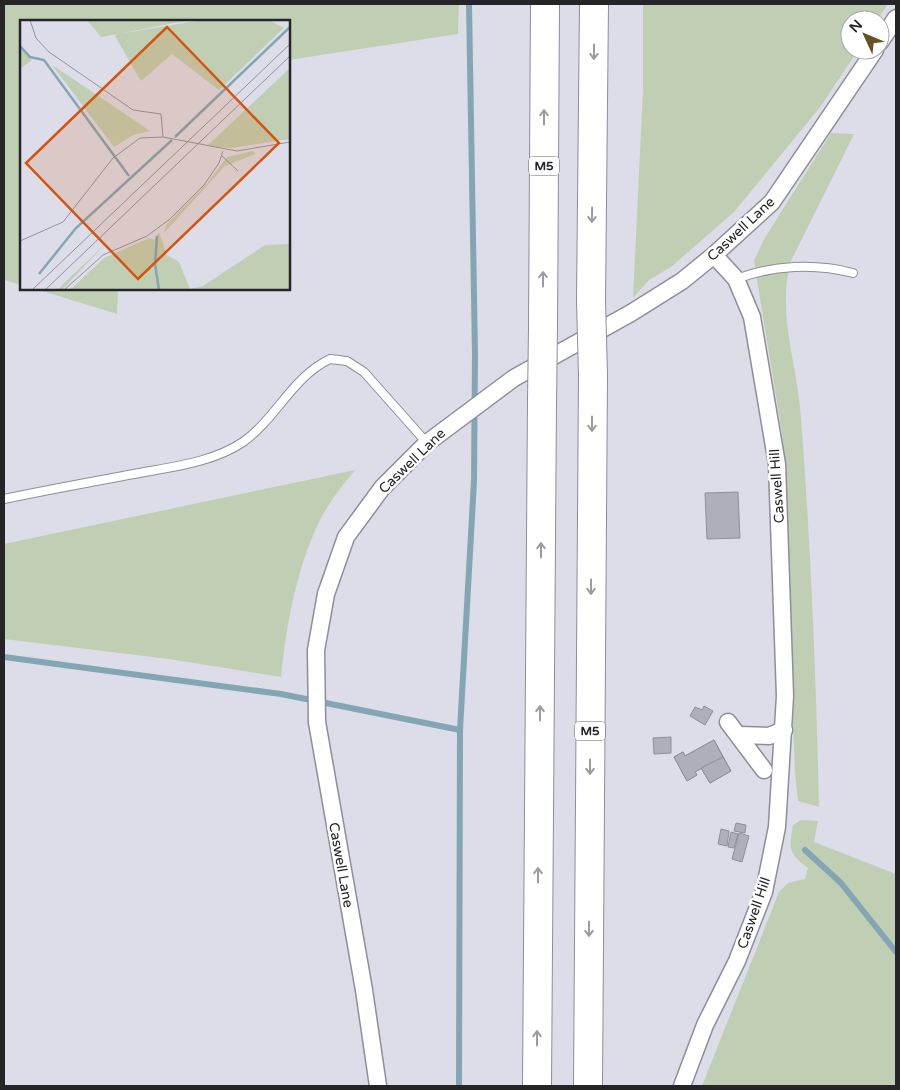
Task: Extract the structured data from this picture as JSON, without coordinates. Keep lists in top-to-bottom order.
{
  "streets": {
    "highway": ["M5"],
    "street": ["Caswell Lane", "Caswell Hill"]
  },
  "crossings": [
    ["Caswell Lane", "Caswell Hill"]
  ],
  "north": "top left"
}
